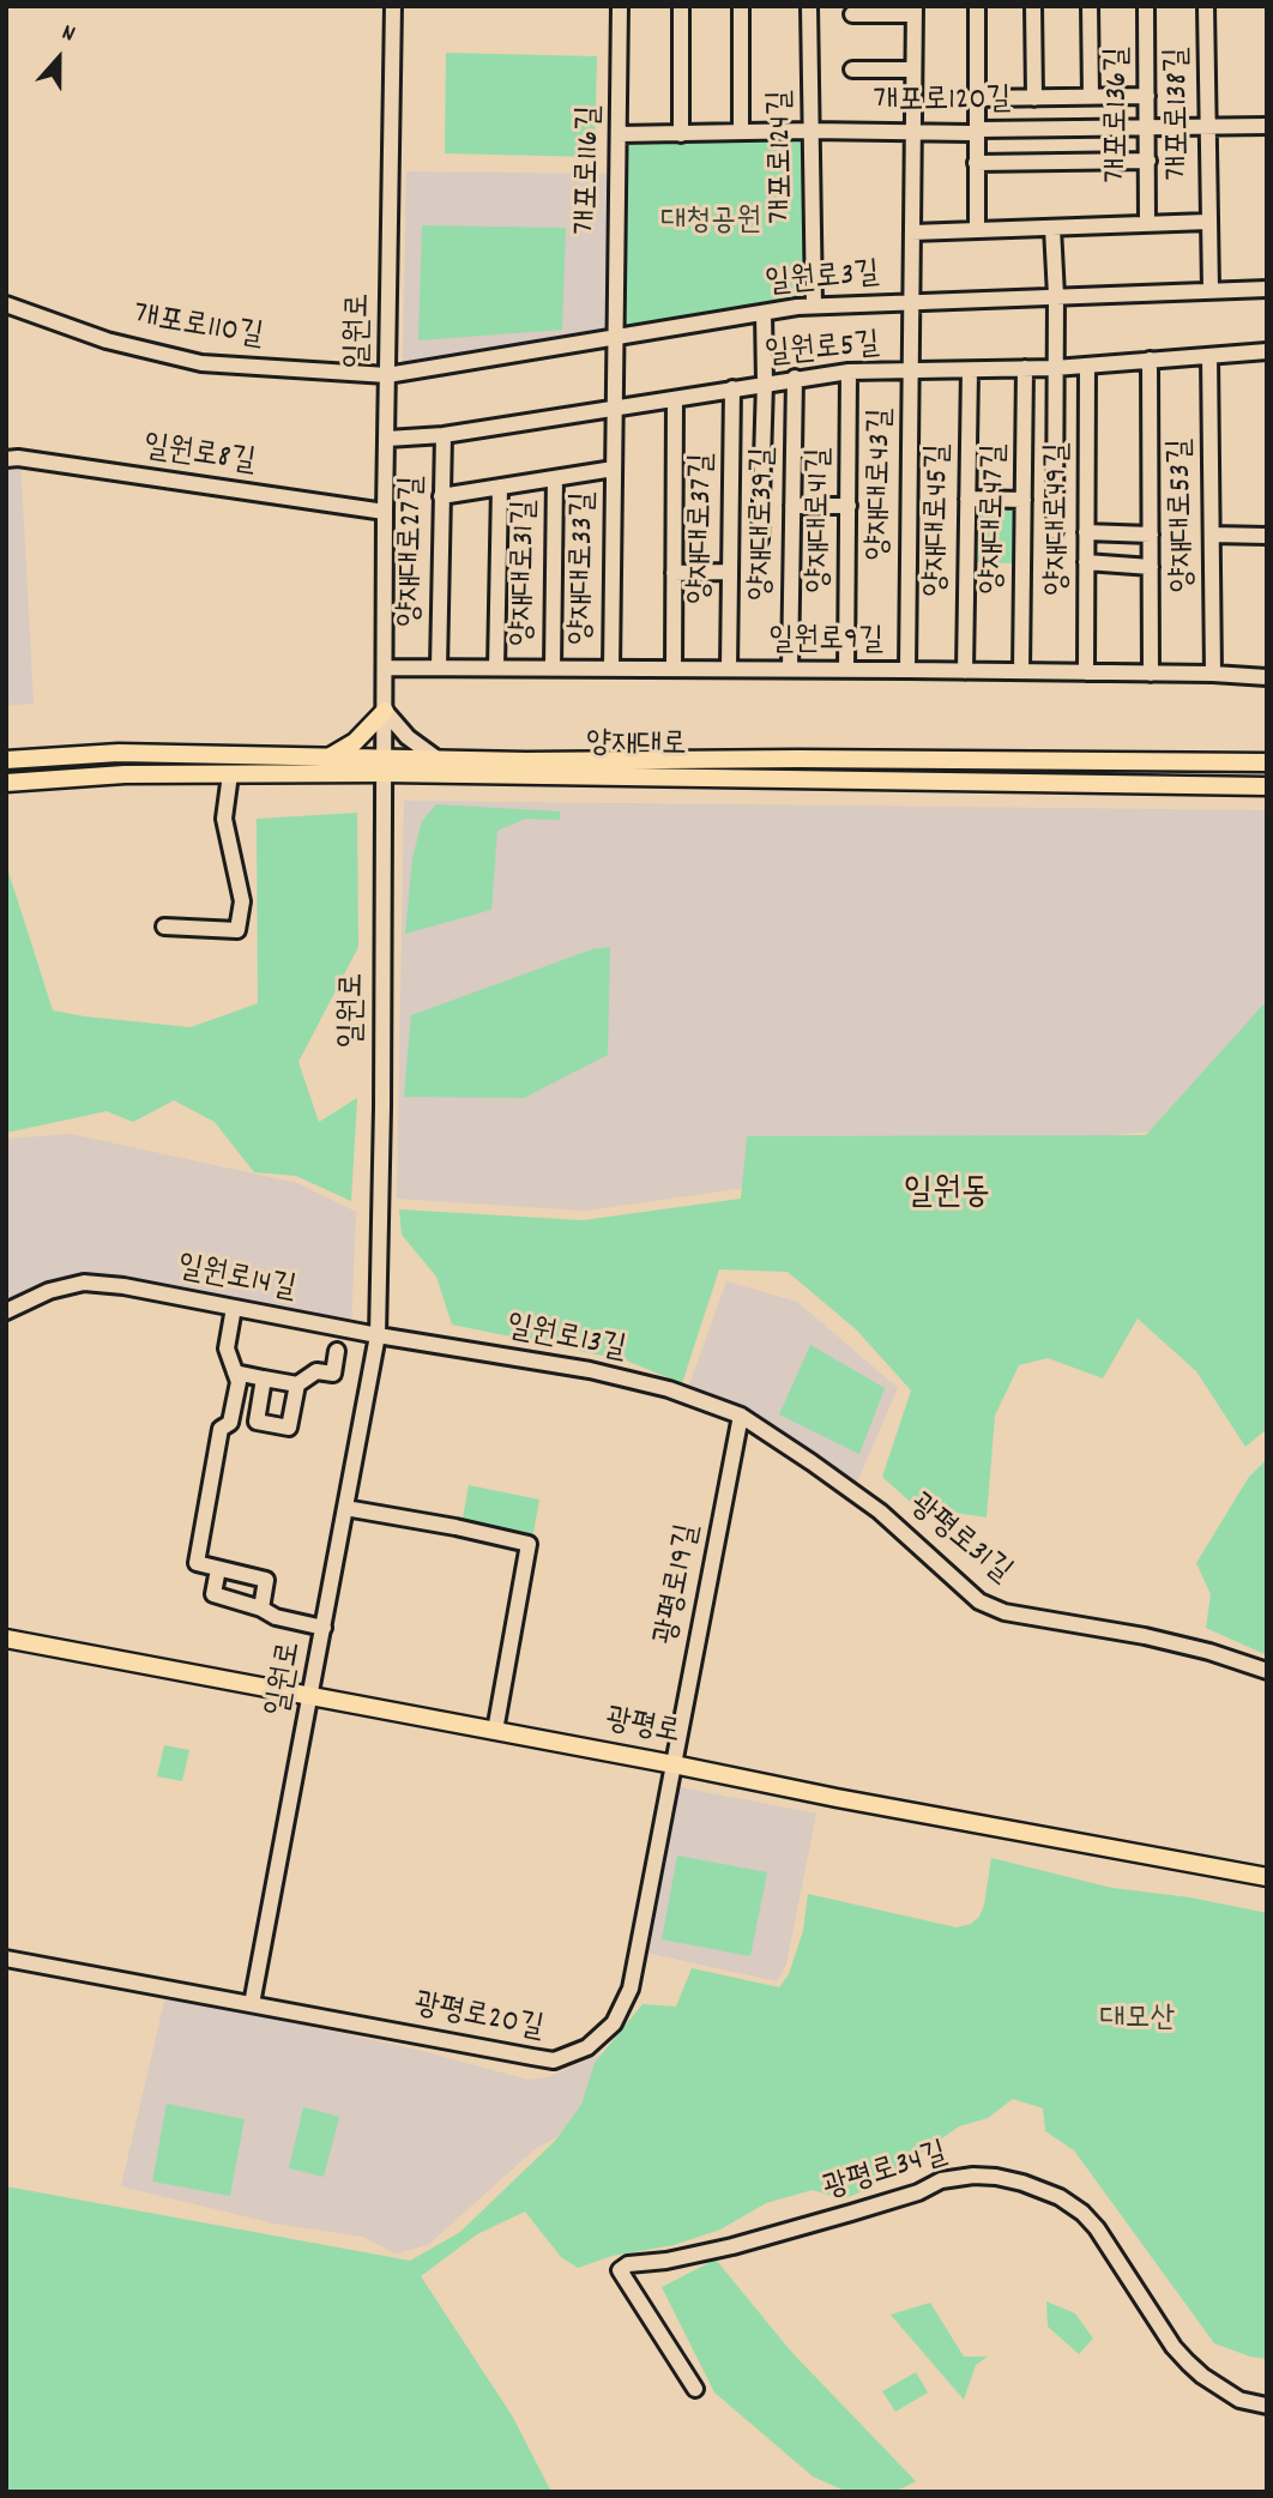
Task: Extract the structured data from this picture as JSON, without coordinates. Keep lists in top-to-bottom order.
{
  "streets": {
    "main road": ["양재대로", "광평로"],
    "street": [
      "개포로120길",
      "개포로138길",
      "개포로136길",
      "개포로124길",
      "개포로116길",
      "일원로3길",
      "개포로110길",
      "일원로",
      "일원로5길",
      "일원로8길",
      "양재대로43길",
      "양재대로53길",
      "양재대로47길",
      "양재대로49길",
      "양재대로41길",
      "양재대로45길",
      "양재대로39길",
      "양재대로37길",
      "양재대로27길",
      "양재대로33길",
      "양재대로31길",
      "일원로9길",
      "일원로14길",
      "일원로13길",
      "광평로31길",
      "광평로19길",
      "광평로20길",
      "광평로34길"
    ]
  },
  "crossings": [
    ["개포로120길", "개포로138길"],
    ["개포로120길", "개포로136길"],
    ["개포로120길", "개포로124길"],
    ["개포로120길", "개포로116길"],
    ["개포로120길", "양재대로43길"],
    ["개포로138길", "개포로136길"],
    ["개포로138길", "일원로3길"],
    ["개포로138길", "양재대로43길"],
    ["개포로124길", "일원로3길"],
    ["개포로116길", "일원로3길"],
    ["개포로116길", "양재대로33길"],
    ["일원로3길", "개포로110길"],
    ["일원로3길", "일원로"],
    ["일원로3길", "양재대로43길"],
    ["일원로3길", "양재대로33길"],
    ["개포로110길", "일원로"],
    ["일원로", "일원로5길"],
    ["일원로", "일원로8길"],
    ["일원로", "일원로9길"],
    ["일원로", "양재대로"],
    ["일원로", "일원로14길"],
    ["일원로", "일원로13길"],
    ["일원로", "광평로"],
    ["일원로", "광평로20길"],
    ["일원로5길", "양재대로43길"],
    ["일원로5길", "양재대로53길"],
    ["일원로5길", "양재대로47길"],
    ["일원로5길", "양재대로49길"],
    ["일원로5길", "양재대로41길"],
    ["일원로5길", "양재대로45길"],
    ["일원로5길", "양재대로39길"],
    ["일원로5길", "양재대로37길"],
    ["일원로5길", "양재대로27길"],
    ["일원로5길", "양재대로33길"],
    ["양재대로43길", "일원로9길"],
    ["양재대로53길", "일원로9길"],
    ["양재대로47길", "일원로9길"],
    ["양재대로49길", "일원로9길"],
    ["양재대로41길", "일원로9길"],
    ["양재대로45길", "일원로9길"],
    ["양재대로39길", "일원로9길"],
    ["양재대로37길", "일원로9길"],
    ["양재대로27길", "양재대로33길"],
    ["양재대로27길", "일원로9길"],
    ["양재대로33길", "양재대로31길"],
    ["양재대로33길", "일원로9길"],
    ["양재대로31길", "일원로9길"],
    ["일원로14길", "일원로13길"],
    ["일원로13길", "광평로31길"],
    ["일원로13길", "광평로19길"],
    ["광평로31길", "광평로19길"],
    ["광평로19길", "광평로"],
    ["광평로19길", "광평로20길"],
    ["광평로", "광평로20길"]
  ],
  "districts": ["일원동"],
  "parks": ["대청공원", "대모산"],
  "north": "top"
}
